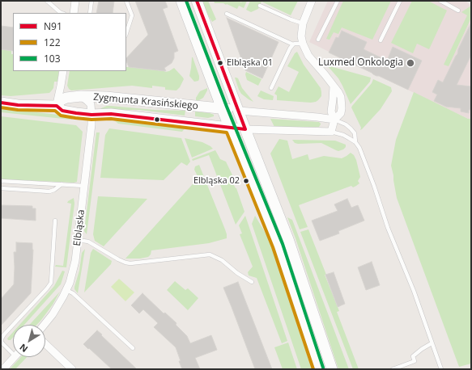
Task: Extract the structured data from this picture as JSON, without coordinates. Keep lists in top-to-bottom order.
{
  "streets": {
    "main road": ["Zygmunta Krasińskiego"],
    "street": ["Elbląska"]
  },
  "crossings": [
    ["Zygmunta Krasińskiego", "Elbląska"]
  ],
  "places": ["Elbląska 01", "Luxmed Onkologia", "Elbląska 02"],
  "lines": ["transit line N91", "transit line 103", "transit line 122"],
  "legend": ["N91", "122", "103"],
  "north": "bottom left"
}
